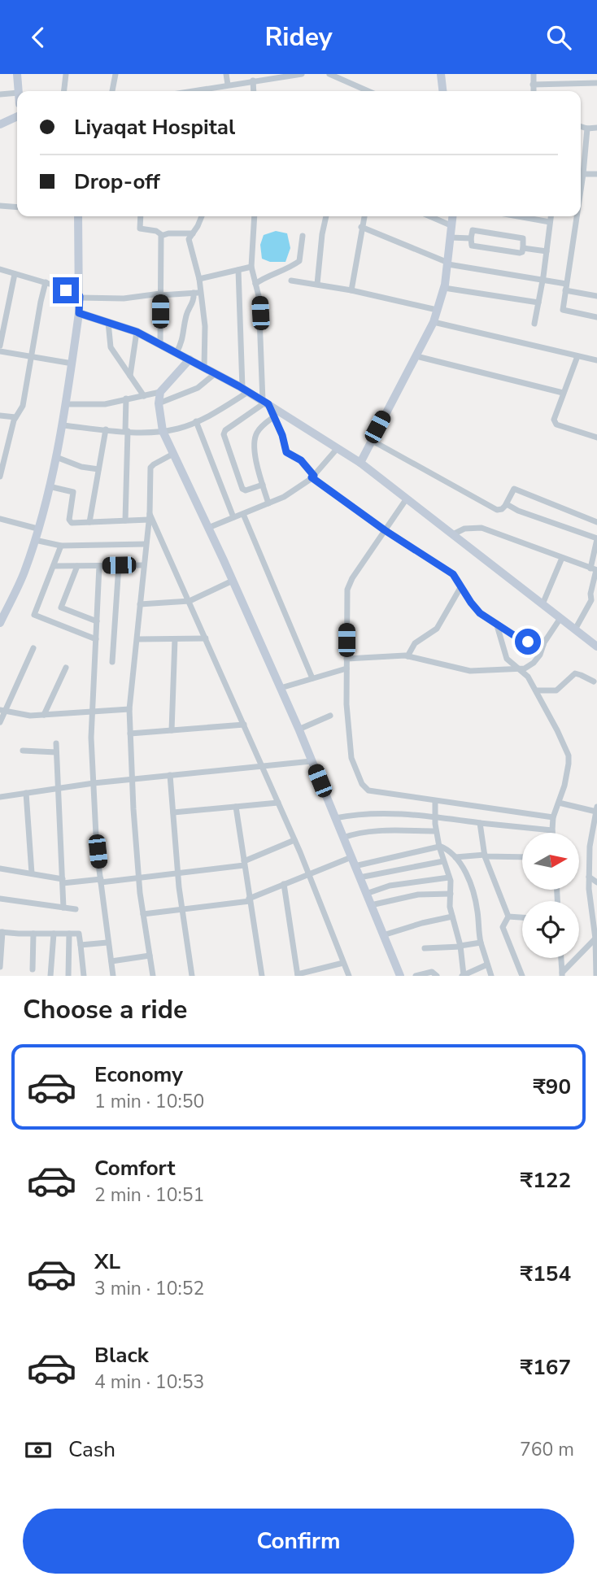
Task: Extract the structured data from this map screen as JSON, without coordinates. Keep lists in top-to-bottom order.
{
  "north": "right",
  "page": {
    "header": "Ridey",
    "banner": ["Liyaqat Hospital", "Drop-off"],
    "heading": "Choose a ride",
    "list": [
      {
        "name": "Economy",
        "note": "1 min · 10:50",
        "value": "₹90"
      },
      {
        "name": "Comfort",
        "note": "2 min · 10:51",
        "value": "₹122"
      },
      {
        "name": "XL",
        "note": "3 min · 10:52",
        "value": "₹154"
      },
      {
        "name": "Black",
        "note": "4 min · 10:53",
        "value": "₹167"
      }
    ],
    "pay": ["Cash", "760 m"],
    "buttons": "Confirm"
  }
}
